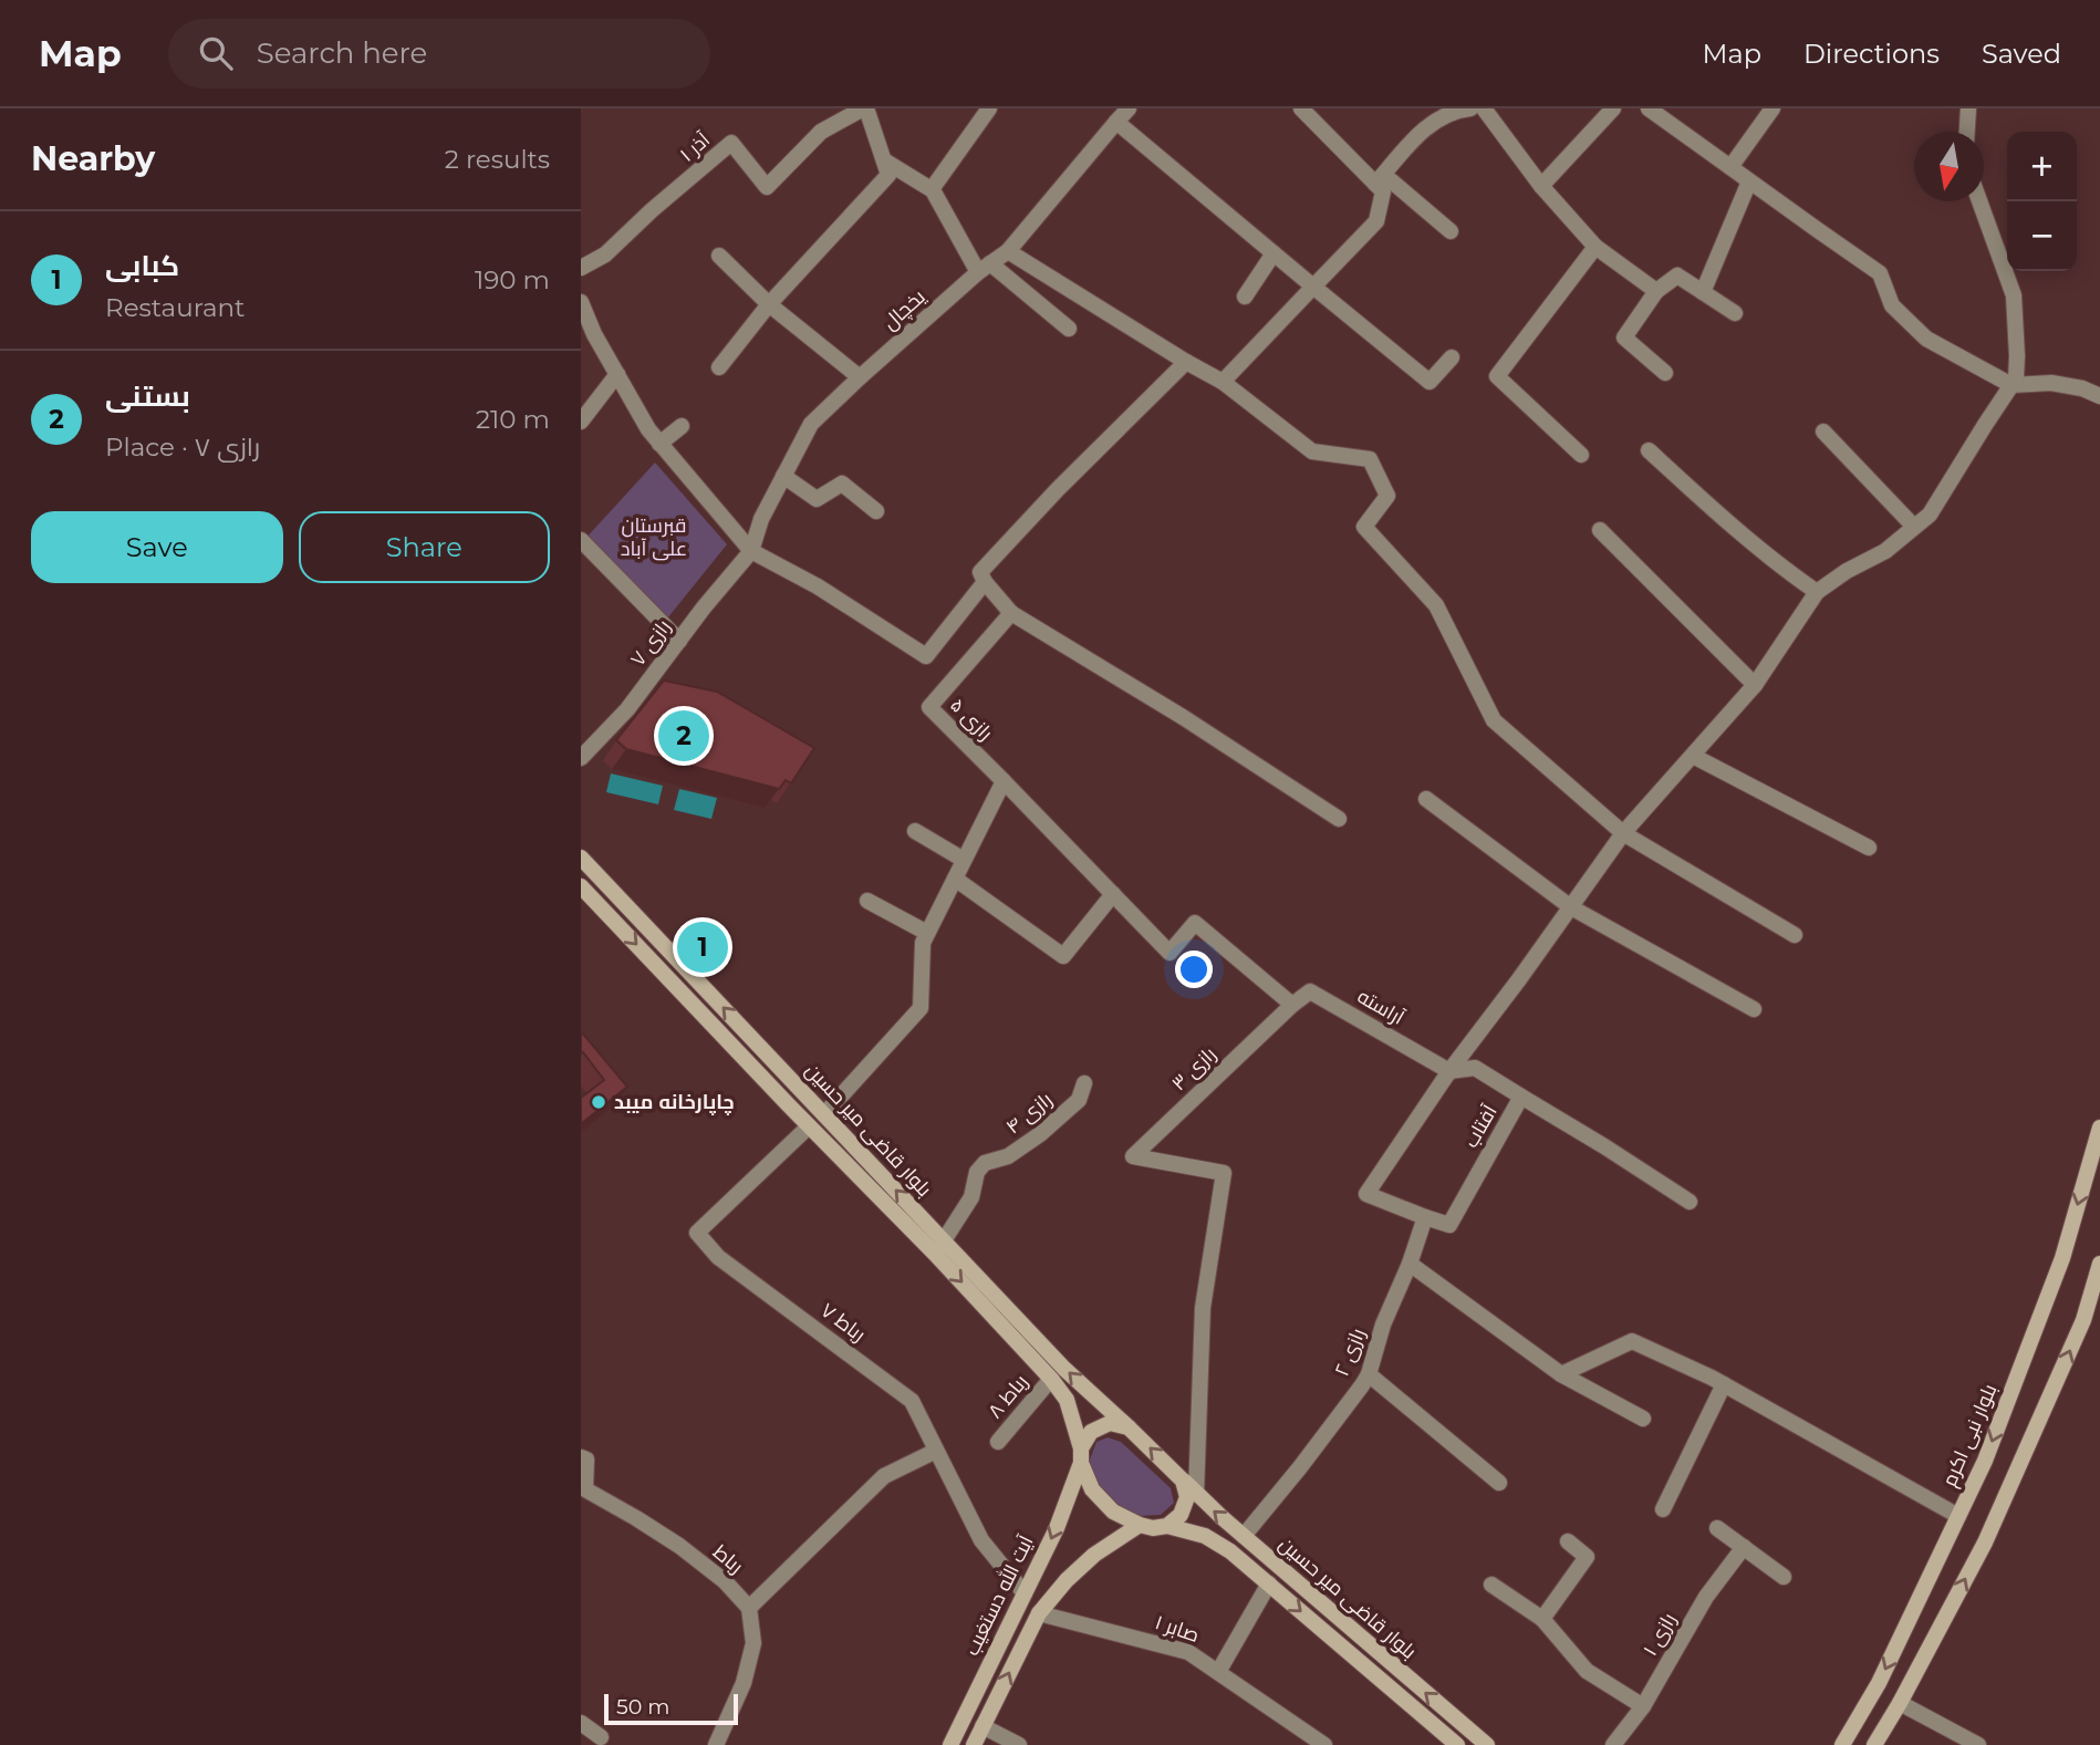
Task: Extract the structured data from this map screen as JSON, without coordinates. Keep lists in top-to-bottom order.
{
  "streets": {
    "main road": ["بلوار قاضی میر حسین", "بلوار نبی اکرم", "آیت الله دستغیب"],
    "street": [
      "آذر ۱",
      "یخچال",
      "رازی ۷",
      "رازی ۵",
      "آراسته",
      "رازی ۳",
      "رازی ۴",
      "آفتاب",
      "رباط ۷",
      "رازی ۲",
      "رباط ۸",
      "رباط",
      "صابر ۱",
      "رازی ۱"
    ]
  },
  "crossings": [
    ["یخچال", "رازی ۷"],
    ["آراسته", "رازی ۳"],
    ["آراسته", "آفتاب"],
    ["رازی ۳", "بلوار قاضی میر حسین"],
    ["رازی ۴", "بلوار قاضی میر حسین"],
    ["آفتاب", "رازی ۲"],
    ["بلوار قاضی میر حسین", "رباط ۷"],
    ["بلوار قاضی میر حسین", "رازی ۲"],
    ["بلوار قاضی میر حسین", "رباط ۸"],
    ["بلوار قاضی میر حسین", "آیت الله دستغیب"],
    ["رباط ۷", "آیت الله دستغیب"]
  ],
  "one_way": ["آیت الله دستغیب"],
  "parks": ["قبرستان علی آباد"],
  "places": ["چاپارخانه میبد"],
  "scale_bar": "50 m",
  "north": "bottom",
  "page": {
    "header": "Map",
    "search": "Search here",
    "nav": ["Map", "Directions", "Saved"],
    "heading": ["Nearby", "2 results"],
    "map_buttons": ["+", "−"],
    "list": [
      {
        "mark": "1",
        "name": "کبابی",
        "note": "Restaurant",
        "value": "190 m"
      },
      {
        "mark": "2",
        "name": "بستنی",
        "note": "Place · رازی ۷",
        "value": "210 m"
      }
    ],
    "buttons": ["Save", "Share"],
    "pins": ["2", "1"],
    "scale": "50 m"
  }
}
